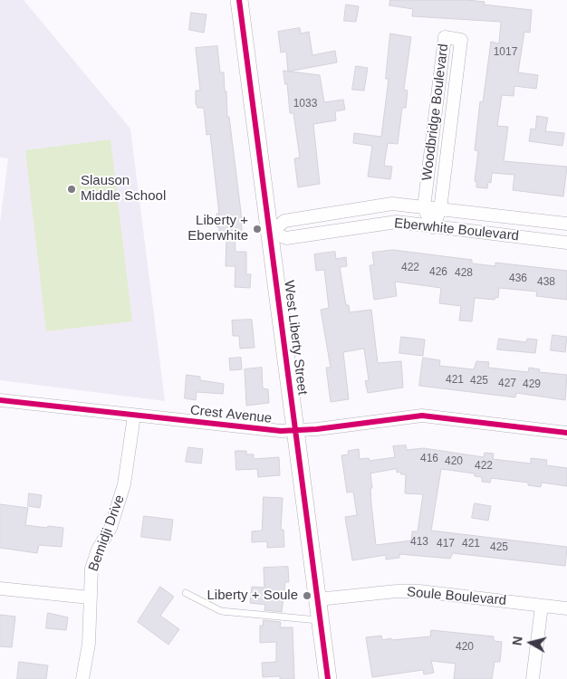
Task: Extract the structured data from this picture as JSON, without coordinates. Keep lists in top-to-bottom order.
{
  "streets": {
    "main road": ["West Liberty Street"],
    "street": [
      "Woodbridge Boulevard",
      "Eberwhite Boulevard",
      "Crest Avenue",
      "Bemidji Drive",
      "Soule Boulevard"
    ]
  },
  "crossings": [
    ["Woodbridge Boulevard", "Eberwhite Boulevard"],
    ["Eberwhite Boulevard", "West Liberty Street"],
    ["West Liberty Street", "Crest Avenue"],
    ["West Liberty Street", "Soule Boulevard"],
    ["Crest Avenue", "Bemidji Drive"]
  ],
  "places": ["Slauson Middle School", "Liberty + Eberwhite", "Liberty + Soule"],
  "house_numbers": [
    "1017",
    "1033",
    "422",
    "426",
    "428",
    "436",
    "438",
    "421",
    "425",
    "427",
    "429",
    "416",
    "420",
    "422",
    "413",
    "417",
    "421",
    "425",
    "420"
  ],
  "north": "left"
}
